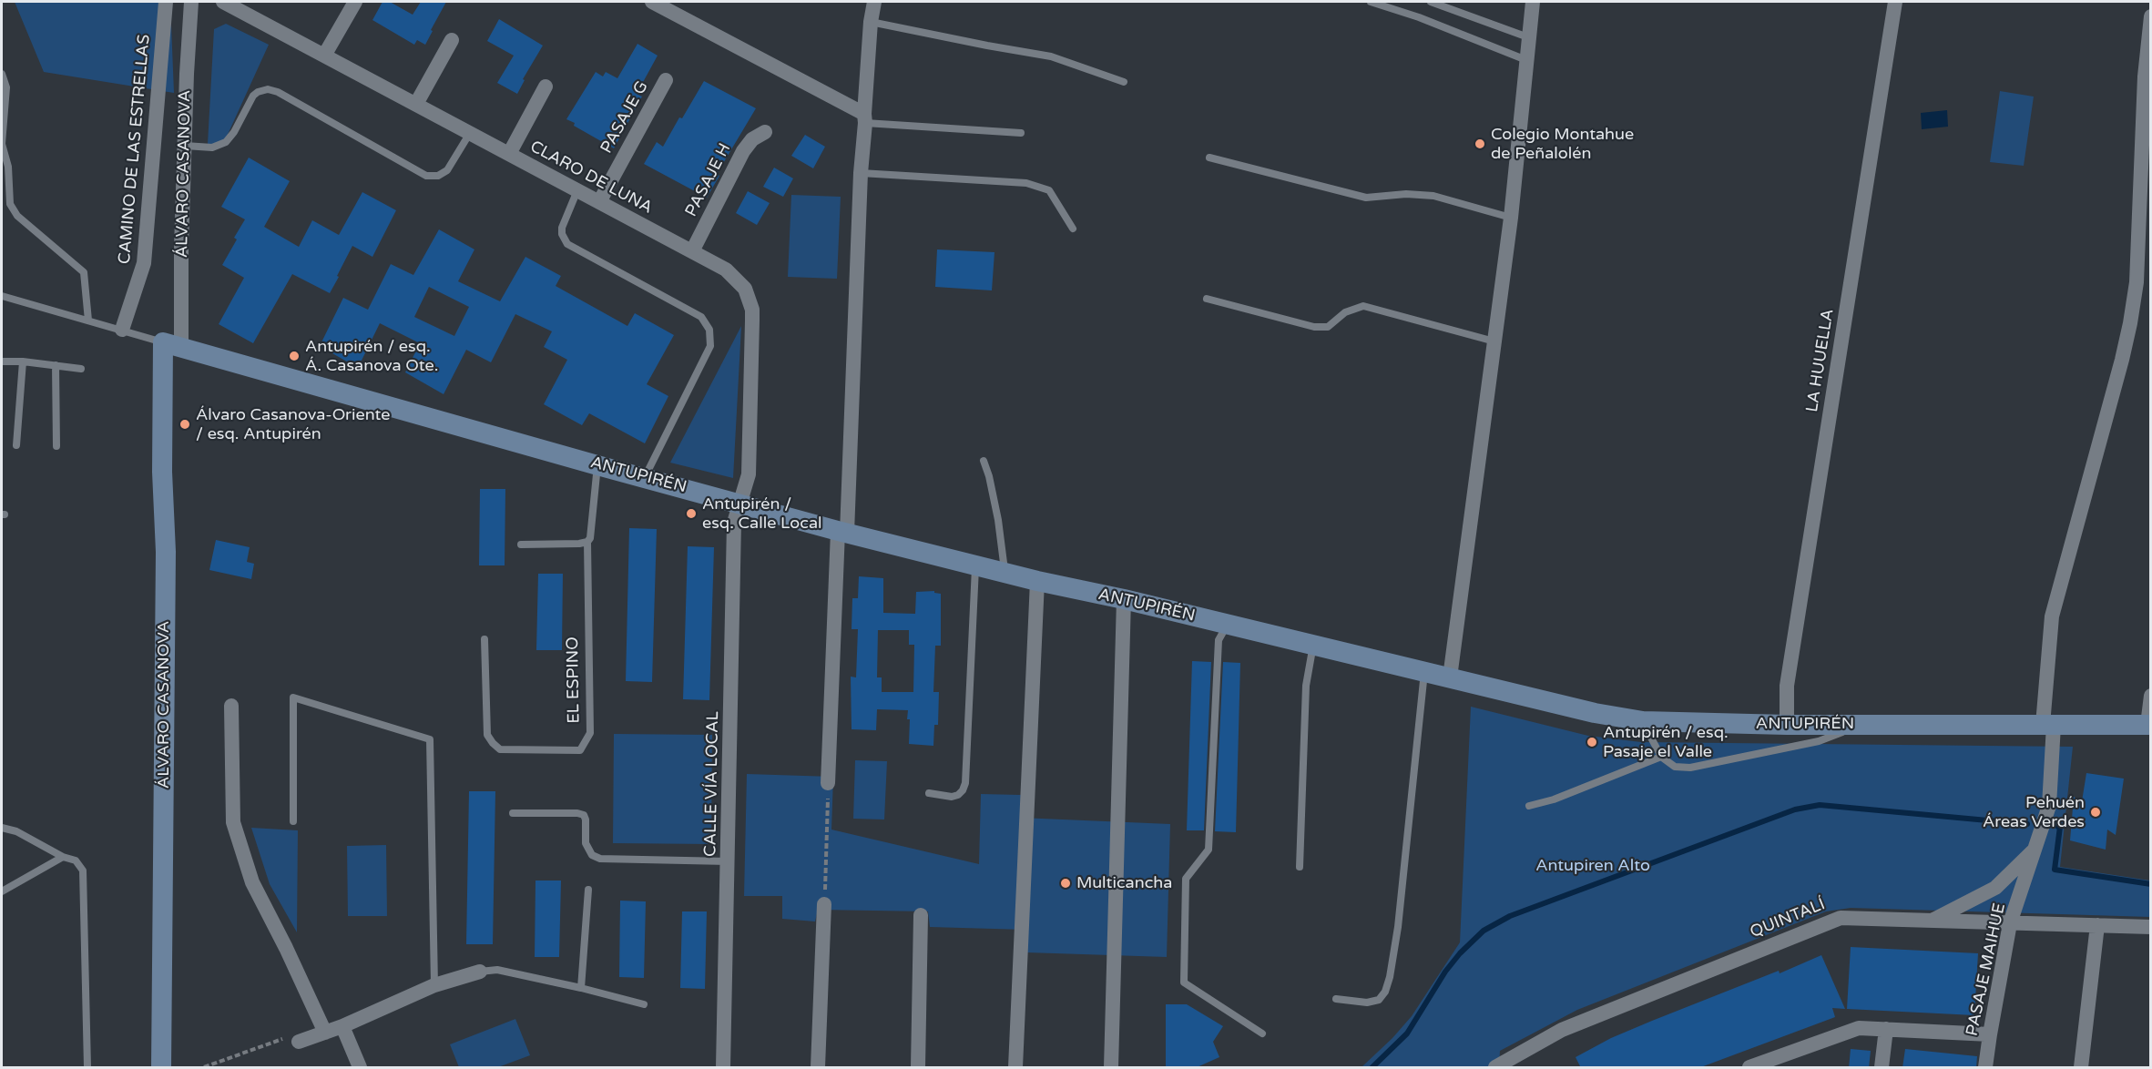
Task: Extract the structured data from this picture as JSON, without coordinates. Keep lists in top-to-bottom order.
{
  "streets": {
    "street": [
      "PASAJE G",
      "CAMINO DE LAS ESTRELLAS",
      "ÁLVARO CASANOVA",
      "CLARO DE LUNA",
      "PASAJE H",
      "LA HUUELLA",
      "ANTUPIRÉN",
      "CALLE VÍA LOCAL",
      "QUINTALÍ",
      "PASAJE MAIHUE"
    ],
    "lane": ["EL ESPINO"]
  },
  "crossings": [
    ["PASAJE G", "CLARO DE LUNA"],
    ["ÁLVARO CASANOVA", "ANTUPIRÉN"],
    ["CLARO DE LUNA", "PASAJE H"],
    ["CLARO DE LUNA", "ANTUPIRÉN"],
    ["CLARO DE LUNA", "CALLE VÍA LOCAL"],
    ["LA HUUELLA", "ANTUPIRÉN"],
    ["ANTUPIRÉN", "EL ESPINO"],
    ["ANTUPIRÉN", "CALLE VÍA LOCAL"],
    ["ANTUPIRÉN", "PASAJE MAIHUE"],
    ["QUINTALÍ", "PASAJE MAIHUE"]
  ],
  "parks": ["Antupiren Alto"],
  "places": [
    "Colegio Montahue de Peñalolén",
    "Antupirén / esq. Á. Casanova Ote.",
    "Álvaro Casanova-Oriente / esq. Antupirén",
    "Antupirén / esq. Calle Local",
    "Antupirén / esq. Pasaje el Valle",
    "Pehuén Áreas Verdes",
    "Multicancha"
  ]
}
